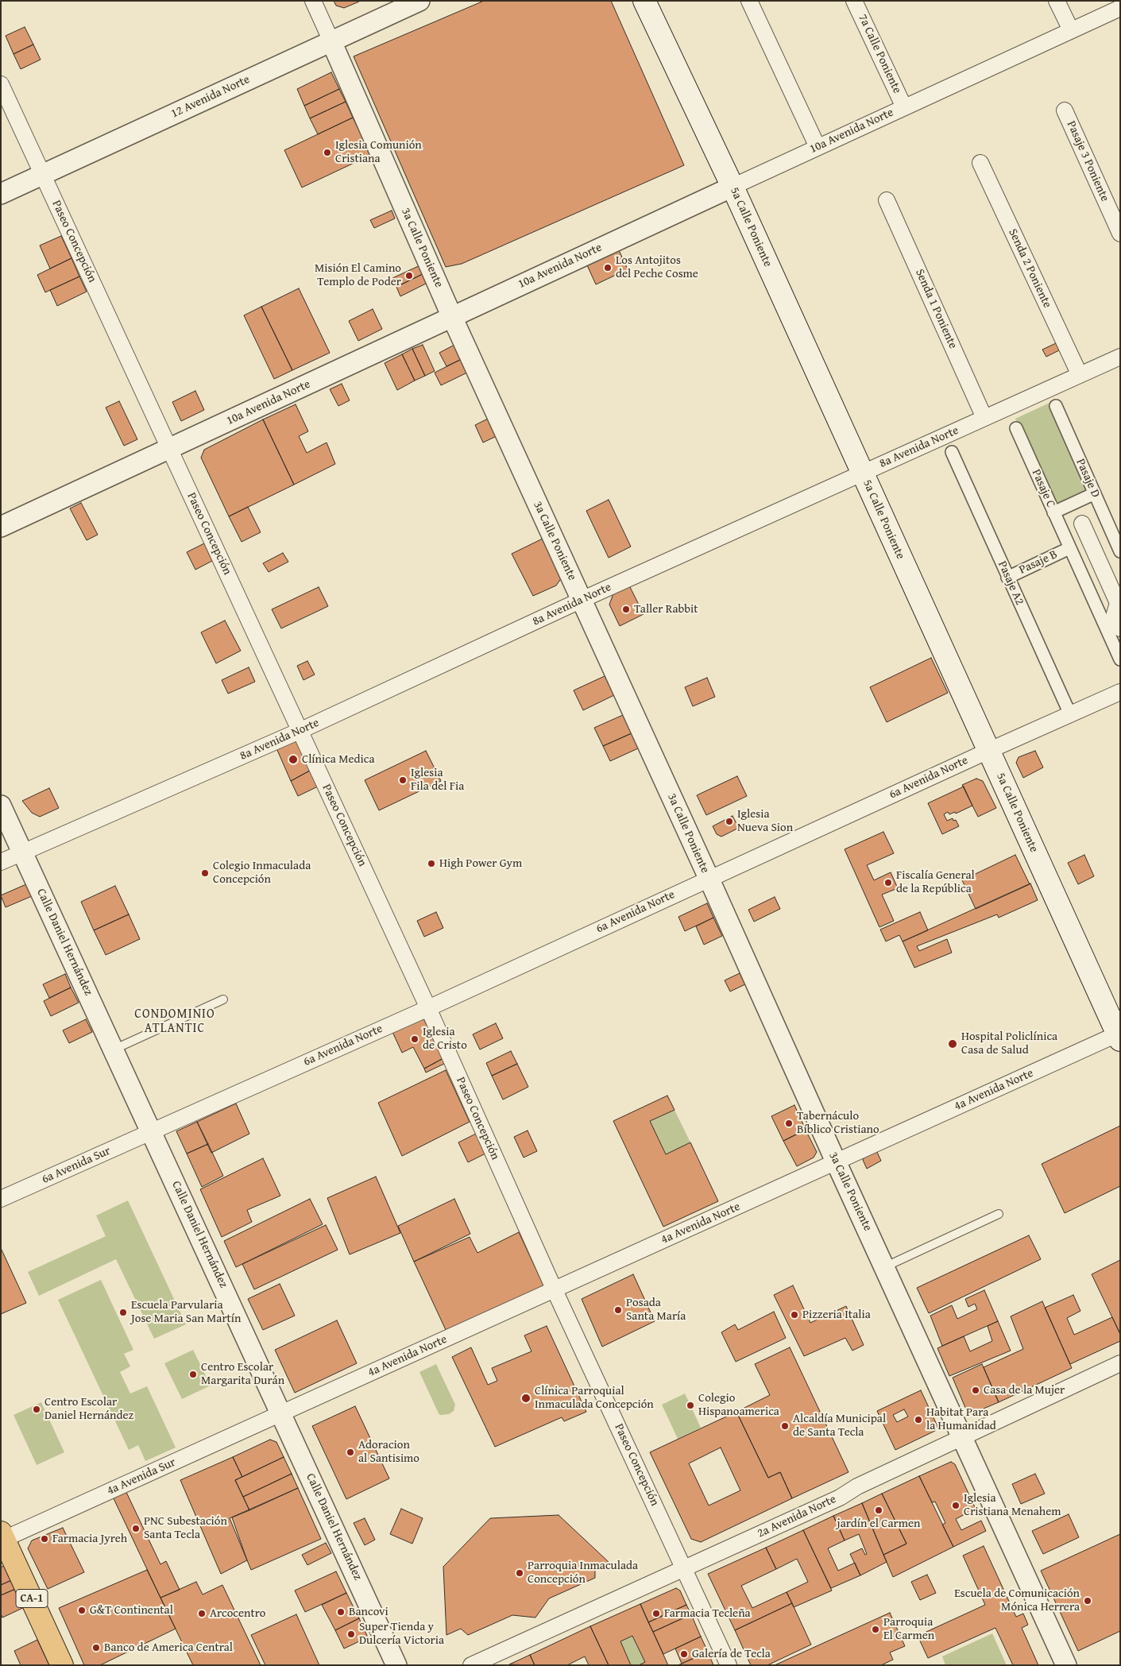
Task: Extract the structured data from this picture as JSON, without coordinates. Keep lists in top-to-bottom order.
{
  "streets": {
    "main road": ["5a Calle Poniente", "CA-1"],
    "street": [
      "7a Calle Poniente",
      "12 Avenida Norte",
      "10a Avenida Norte",
      "Pasaje 3 Poniente",
      "Paseo Concepción",
      "3a Calle Poniente",
      "Senda 2 Poniente",
      "Senda 1 Poniente",
      "8a Avenida Norte",
      "Pasaje D",
      "Pasaje C",
      "Pasaje B",
      "Pasaje A2",
      "6a Avenida Norte",
      "Calle Daniel Hernández",
      "4a Avenida Norte",
      "6a Avenida Sur",
      "4a Avenida Sur",
      "2a Avenida Norte"
    ]
  },
  "crossings": [
    ["7a Calle Poniente", "10a Avenida Norte"],
    ["12 Avenida Norte", "Paseo Concepción"],
    ["12 Avenida Norte", "3a Calle Poniente"],
    ["10a Avenida Norte", "5a Calle Poniente"],
    ["10a Avenida Norte", "Paseo Concepción"],
    ["10a Avenida Norte", "3a Calle Poniente"],
    ["5a Calle Poniente", "8a Avenida Norte"],
    ["5a Calle Poniente", "6a Avenida Norte"],
    ["5a Calle Poniente", "4a Avenida Norte"],
    ["Paseo Concepción", "8a Avenida Norte"],
    ["Paseo Concepción", "6a Avenida Norte"],
    ["Paseo Concepción", "4a Avenida Norte"],
    ["Paseo Concepción", "2a Avenida Norte"],
    ["3a Calle Poniente", "8a Avenida Norte"],
    ["3a Calle Poniente", "6a Avenida Norte"],
    ["3a Calle Poniente", "4a Avenida Norte"],
    ["3a Calle Poniente", "2a Avenida Norte"],
    ["Senda 2 Poniente", "8a Avenida Norte"],
    ["Senda 1 Poniente", "8a Avenida Norte"],
    ["8a Avenida Norte", "Calle Daniel Hernández"],
    ["Pasaje C", "Pasaje B"],
    ["Pasaje B", "Pasaje A2"],
    ["Pasaje A2", "6a Avenida Norte"],
    ["6a Avenida Norte", "Calle Daniel Hernández"],
    ["6a Avenida Norte", "6a Avenida Sur"],
    ["Calle Daniel Hernández", "4a Avenida Norte"],
    ["Calle Daniel Hernández", "6a Avenida Sur"],
    ["Calle Daniel Hernández", "4a Avenida Sur"],
    ["4a Avenida Norte", "4a Avenida Sur"],
    ["4a Avenida Sur", "CA-1"]
  ],
  "districts": ["CONDOMINIO ATLANTIC"],
  "places": [
    "Iglesia Comunión Cristiana",
    "Los Antojitos del Peche Cosme",
    "Misión El Camino Templo de Poder",
    "Taller Rabbit",
    "Clínica Medica",
    "Iglesia Fila del Fia",
    "Iglesia Nueva Sion",
    "High Power Gym",
    "Colegio Inmaculada Concepción",
    "Fiscalía General de la República",
    "Iglesia de Cristo",
    "Hospital Policlínica Casa de Salud",
    "Tabernáculo Bíblico Cristiano",
    "Posada Santa María",
    "Escuela Parvularia Jose Maria San Martín",
    "Pizzeria Italia",
    "Centro Escolar Margarita Durán",
    "Casa de la Mujer",
    "Clínica Parroquial Inmaculada Concepción",
    "Colegio Hispanoamerica",
    "Centro Escolar Daniel Hernández",
    "Habitat Para la Humanidad",
    "Alcaldía Municipal de Santa Tecla",
    "Adoracion al Santisimo",
    "Iglesia Cristiana Menahem",
    "jardín el Carmen",
    "PNC Subestación Santa Tecla",
    "Farmacia Jyreh",
    "Parroquia Inmaculada Concepción",
    "Escuela de Comunicación Mónica Herrera",
    "G&T Continental",
    "Bancovi",
    "Arcocentro",
    "Farmacia Tecleña",
    "Parroquia El Carmen",
    "Super Tienda y Dulcería Victoria",
    "Banco de America Central",
    "Galería de Tecla"
  ]
}
